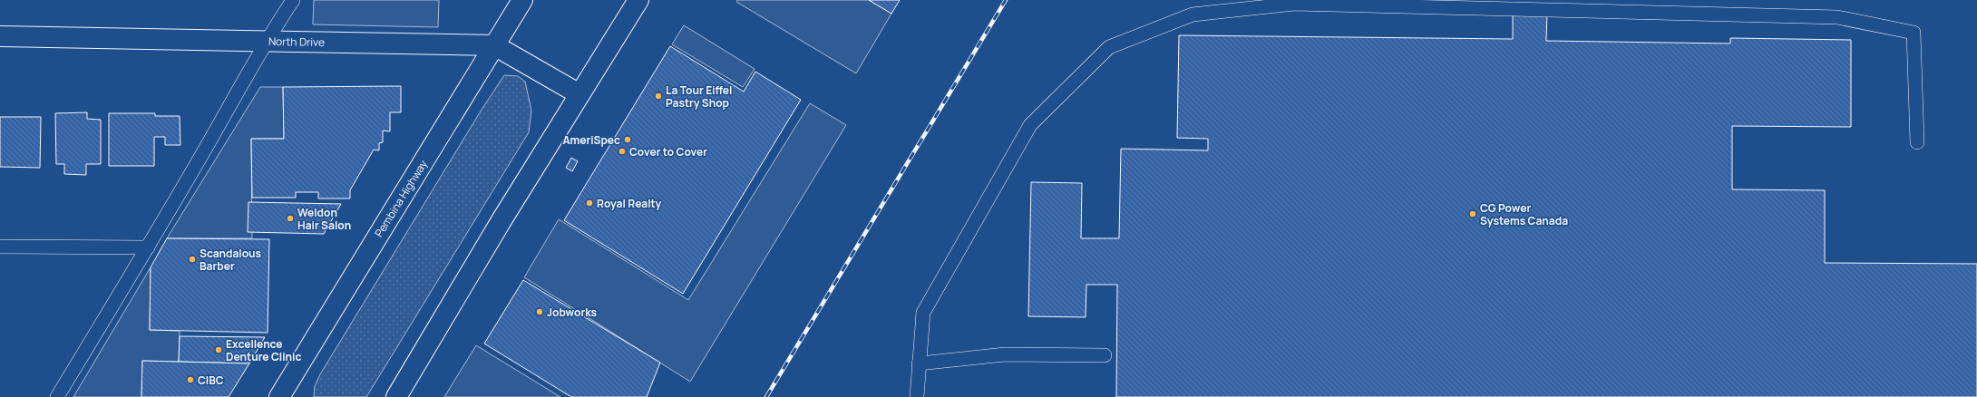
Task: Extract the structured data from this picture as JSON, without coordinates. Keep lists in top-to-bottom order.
{
  "streets": {
    "main road": ["North Drive", "Pembina Highway"]
  },
  "crossings": [
    ["North Drive", "Pembina Highway"]
  ],
  "places": [
    "La Tour Eiffel Pastry Shop",
    "AmeriSpec",
    "Cover to Cover",
    "Royal Realty",
    "CG Power Systems Canada",
    "Weldon Hair Salon",
    "Scandalous Barber",
    "Jobworks",
    "Excellence Denture Clinic",
    "CIBC"
  ]
}
